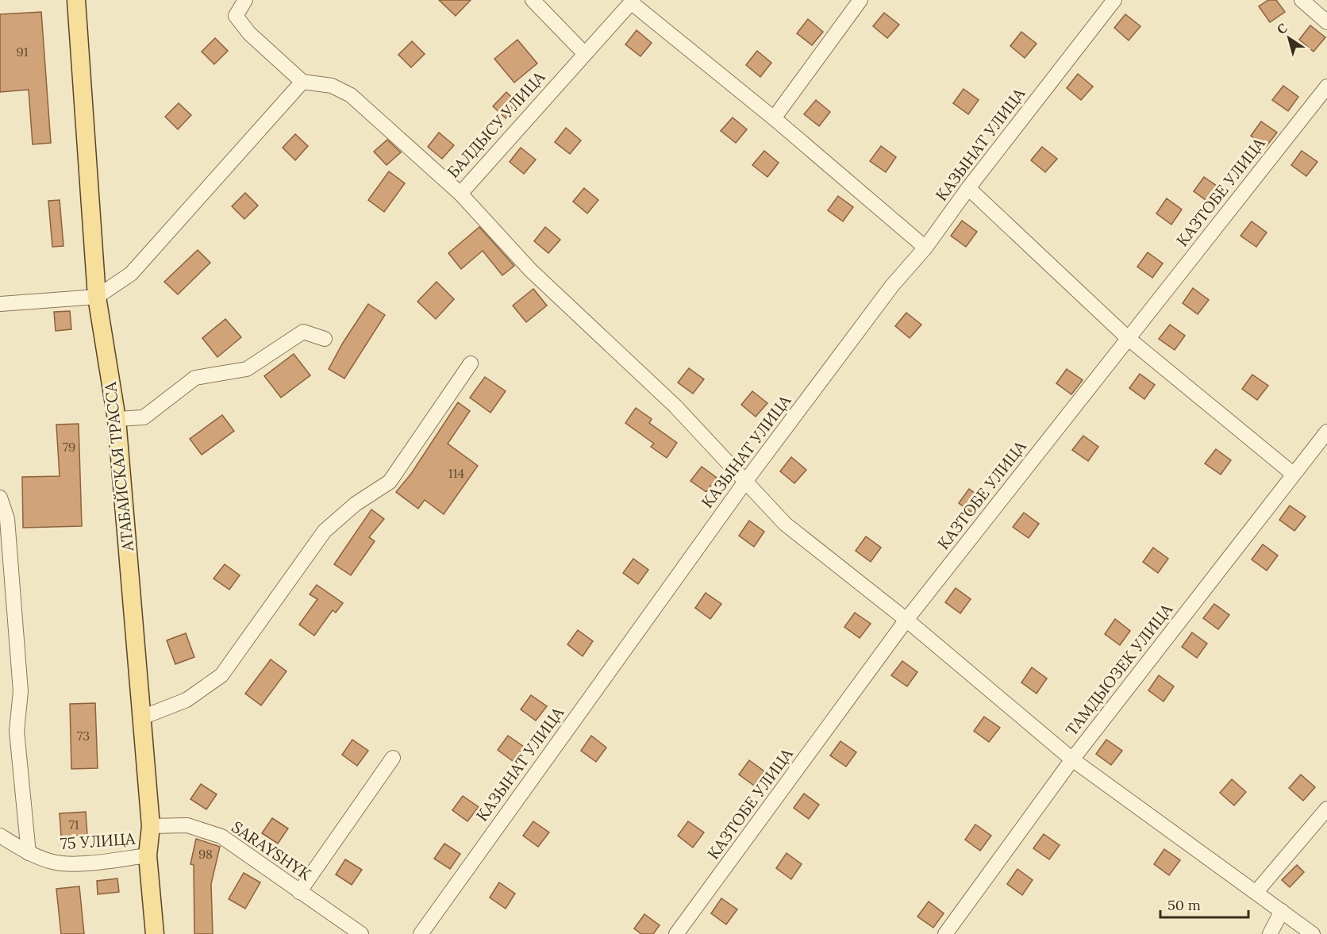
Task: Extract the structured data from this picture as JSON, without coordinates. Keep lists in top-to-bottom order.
{
  "streets": {
    "main road": ["АТАБАЙСКАЯ ТРАССА"],
    "street": [
      "БАЛДЫСУ УЛИЦА",
      "КАЗЫНАТ УЛИЦА",
      "КАЗТОБЕ УЛИЦА",
      "ТАМДЫОЗЕК УЛИЦА",
      "75 УЛИЦА",
      "SARAYSHYK"
    ]
  },
  "crossings": [
    ["АТАБАЙСКАЯ ТРАССА", "75 УЛИЦА"],
    ["АТАБАЙСКАЯ ТРАССА", "SARAYSHYK"]
  ],
  "house_numbers": [
    "91",
    "79",
    "114",
    "73",
    "71",
    "98"
  ],
  "scale_bar": "50 m",
  "north": "top left"
}
